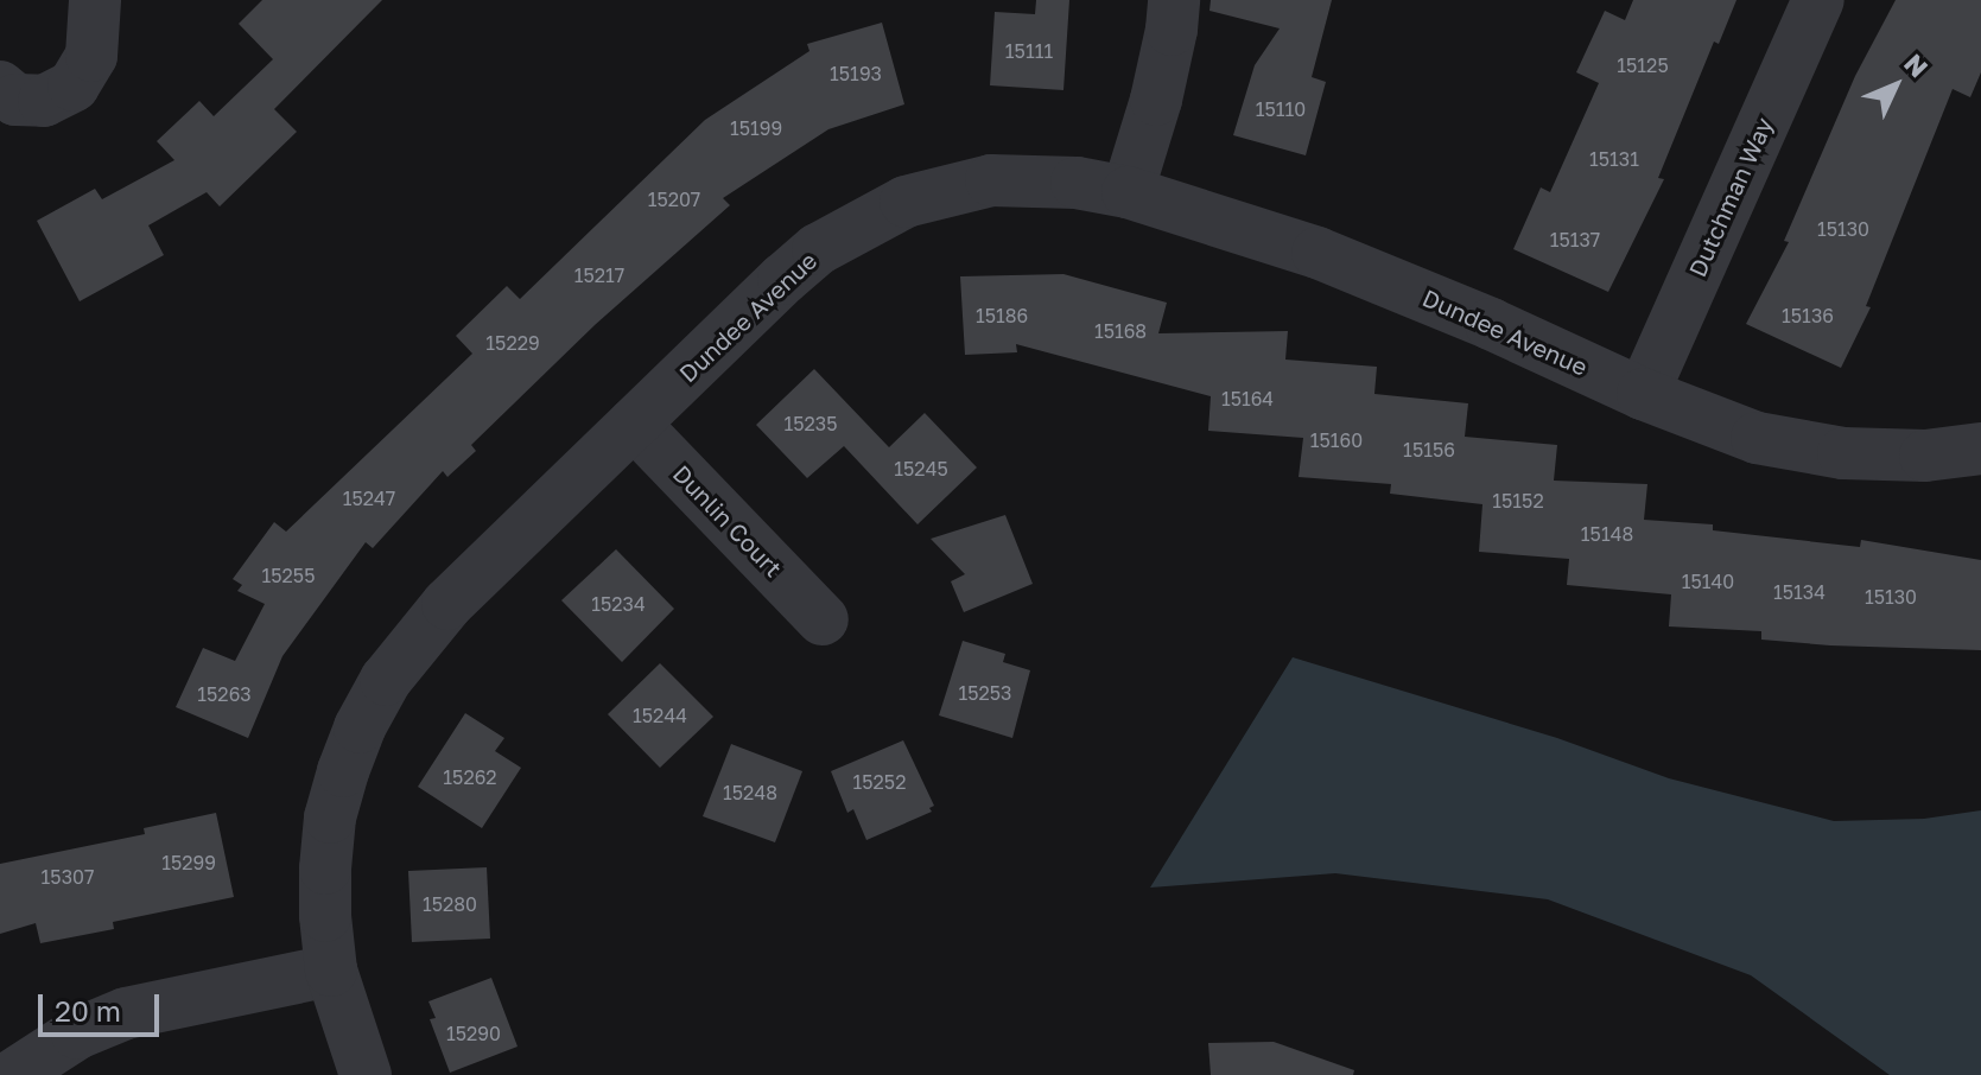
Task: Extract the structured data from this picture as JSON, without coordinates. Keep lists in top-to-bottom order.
{
  "streets": {
    "street": ["Dutchman Way", "Dundee Avenue", "Dunlin Court"]
  },
  "crossings": [
    ["Dutchman Way", "Dundee Avenue"],
    ["Dundee Avenue", "Dunlin Court"]
  ],
  "house_numbers": [
    "15111",
    "15125",
    "15193",
    "15110",
    "15199",
    "15131",
    "15207",
    "15130",
    "15137",
    "15217",
    "15186",
    "15136",
    "15168",
    "15229",
    "15164",
    "15235",
    "15160",
    "15156",
    "15245",
    "15247",
    "15152",
    "15148",
    "15255",
    "15140",
    "15134",
    "15130",
    "15234",
    "15253",
    "15263",
    "15244",
    "15262",
    "15252",
    "15248",
    "15299",
    "15307",
    "15280",
    "15290"
  ],
  "scale_bar": "20 m",
  "north": "top right"
}
